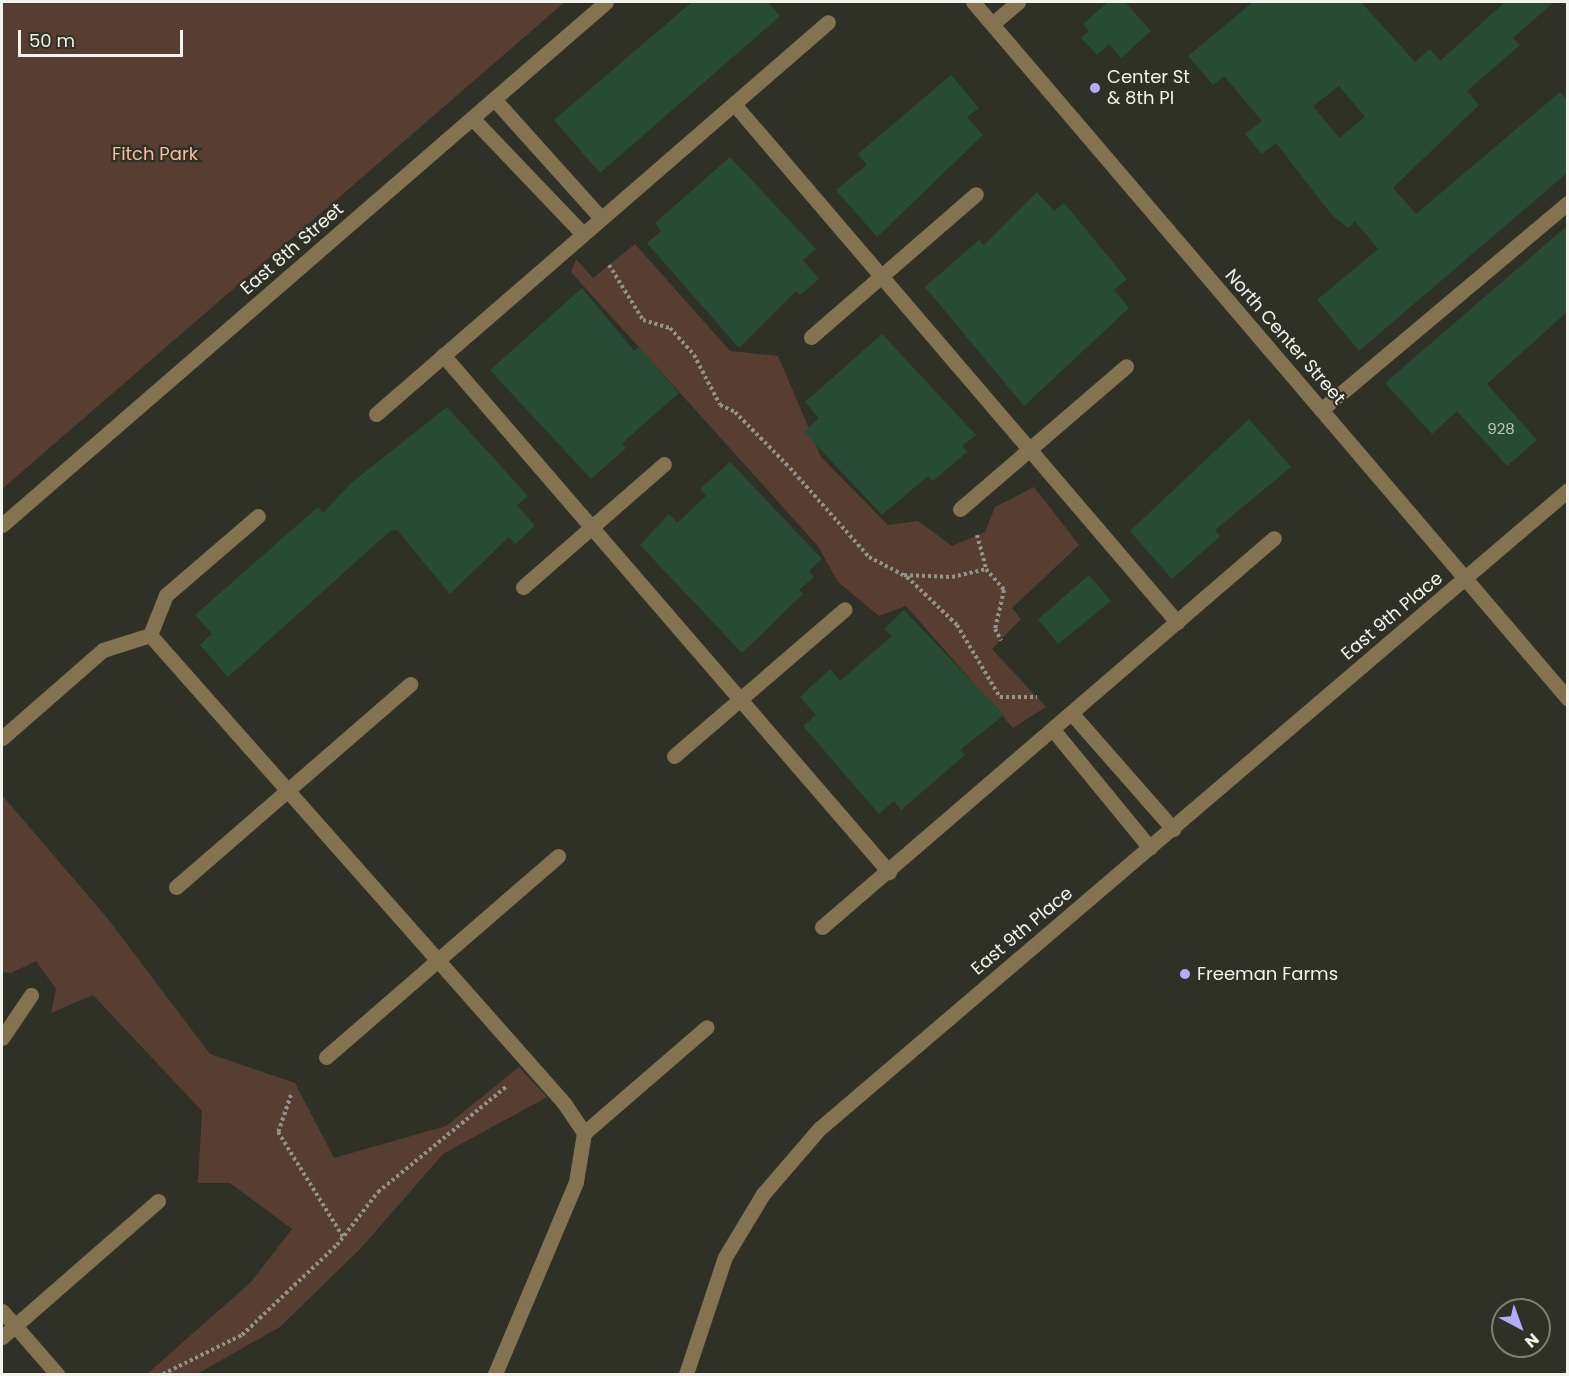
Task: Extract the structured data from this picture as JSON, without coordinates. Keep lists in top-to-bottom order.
{
  "streets": {
    "street": ["East 8th Street", "North Center Street", "East 9th Place"]
  },
  "crossings": [
    ["North Center Street", "East 9th Place"]
  ],
  "parks": ["Fitch Park"],
  "places": ["Center St & 8th Pl", "Freeman Farms"],
  "house_numbers": ["928"],
  "scale_bar": "50 m",
  "north": "bottom right"
}
